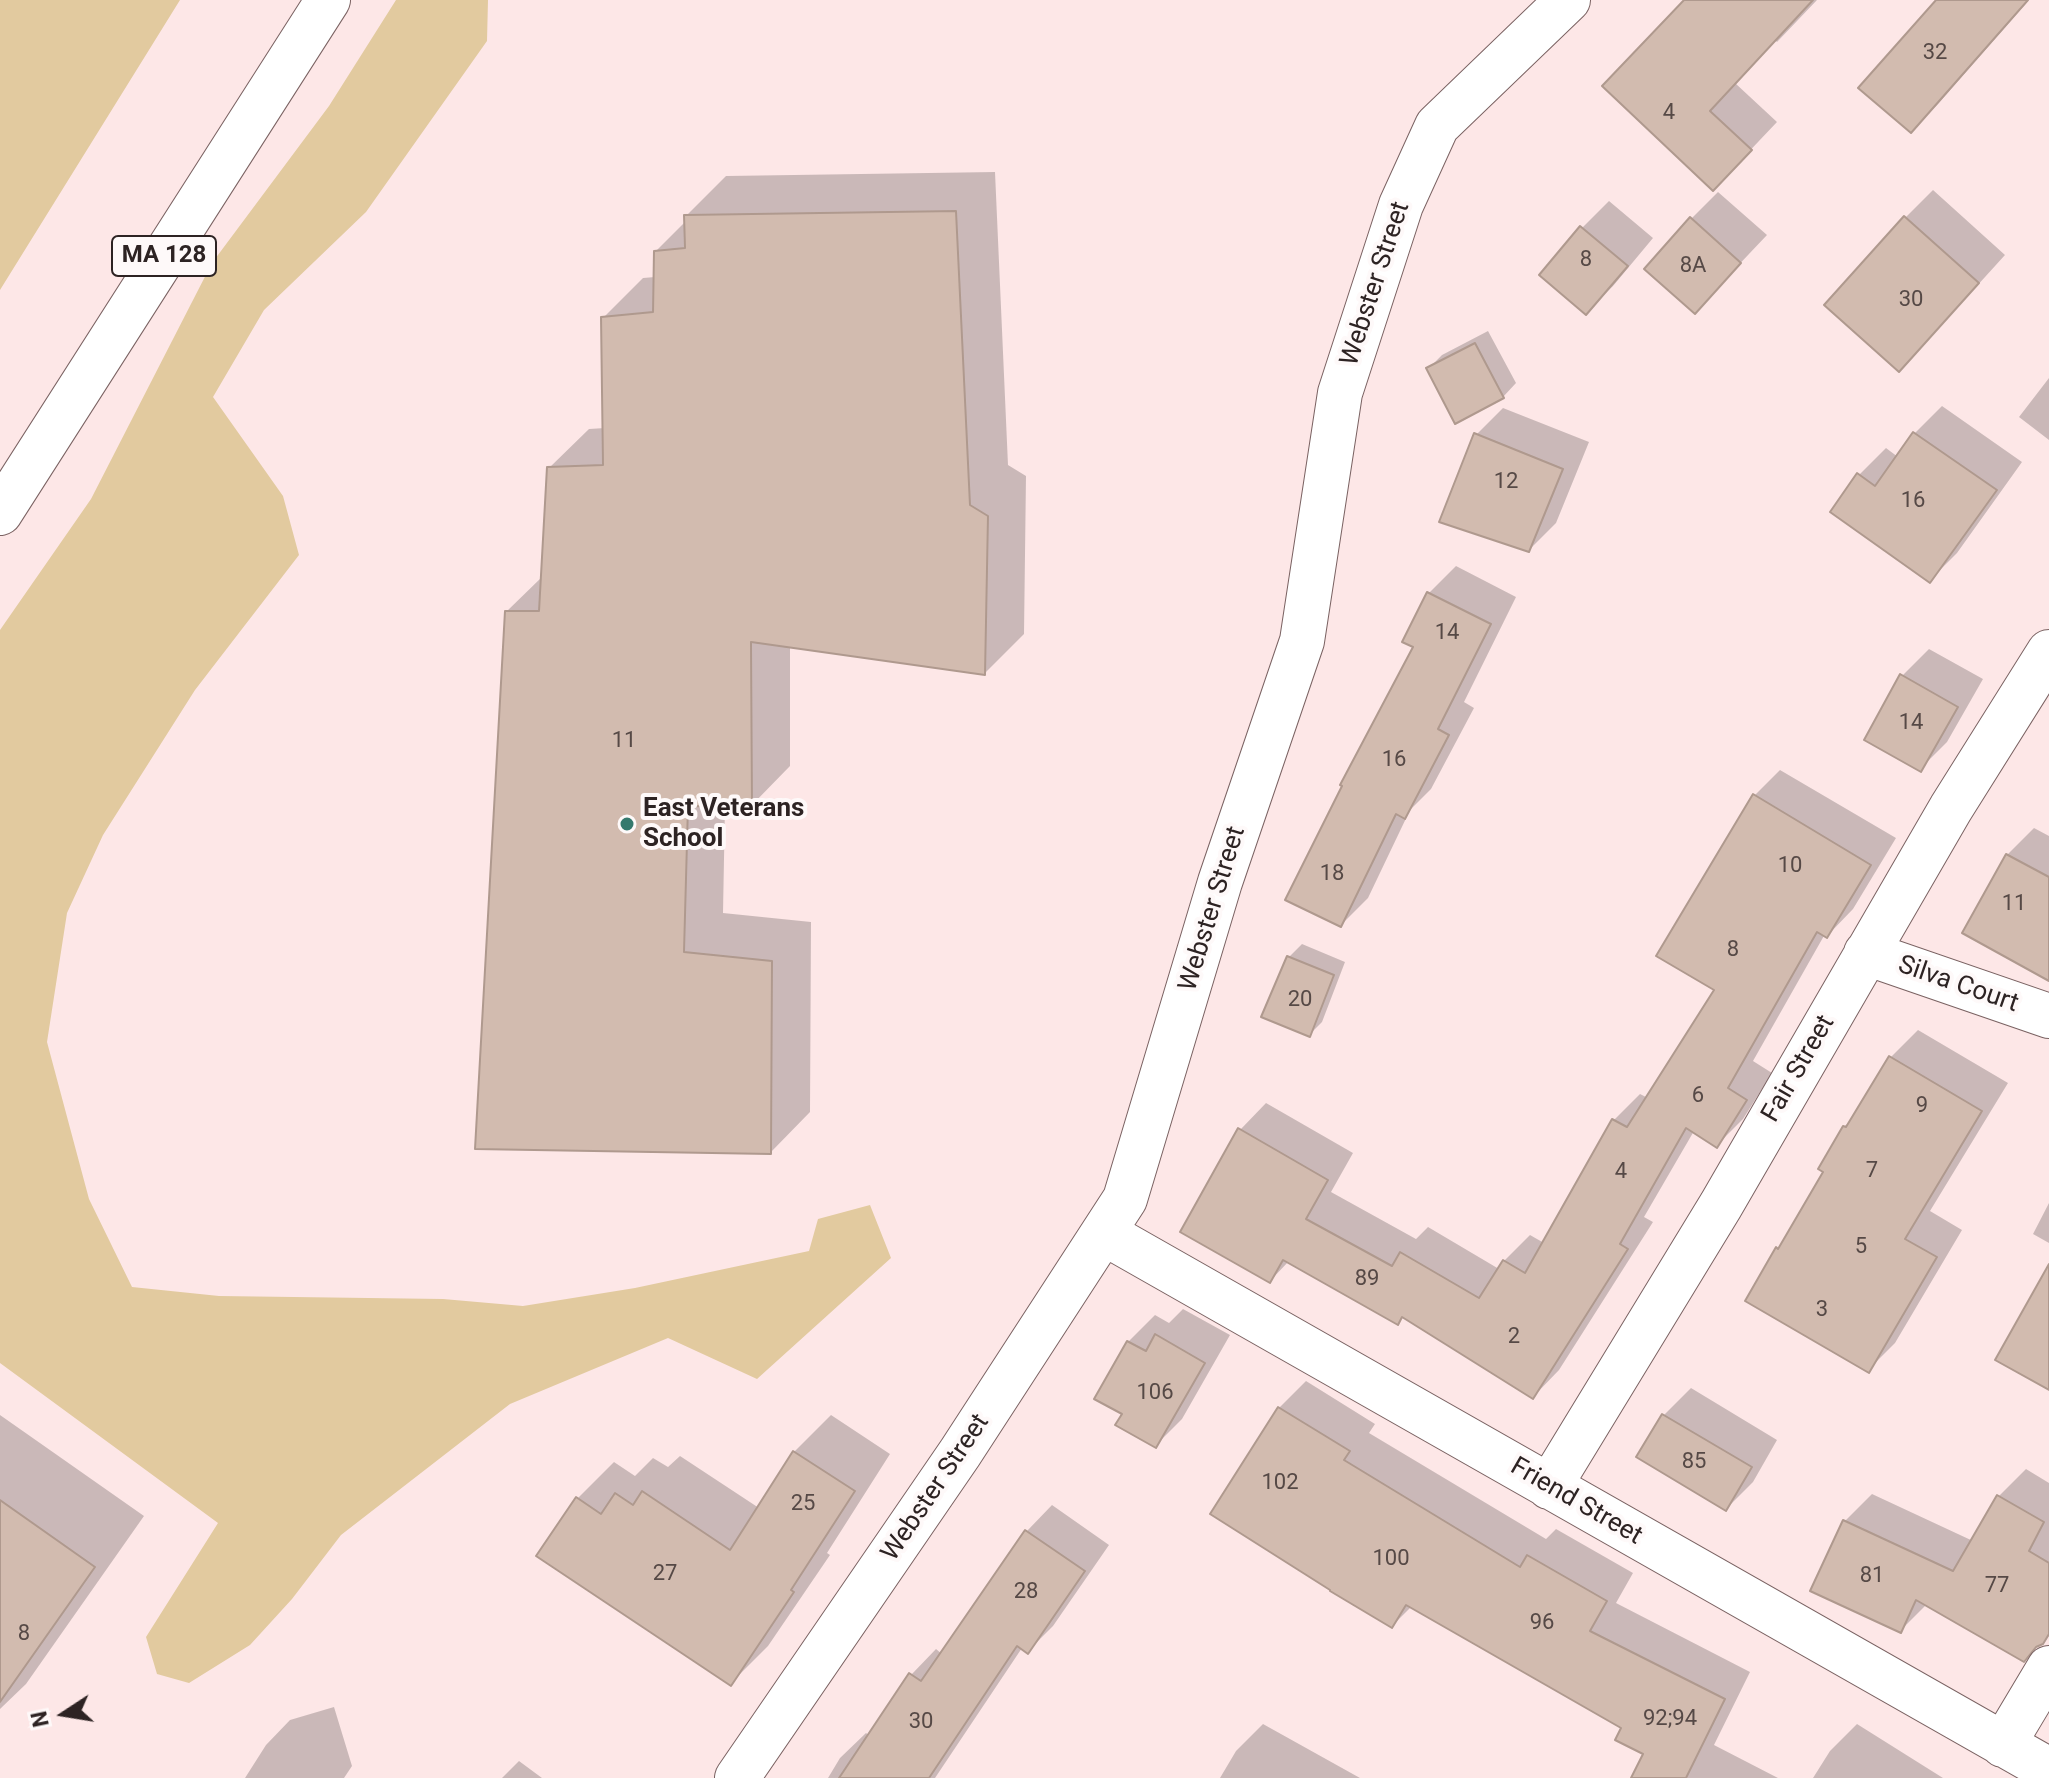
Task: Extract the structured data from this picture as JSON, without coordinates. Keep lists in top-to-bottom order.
{
  "streets": {
    "main road": [
      "MA 128",
      "Webster Street",
      "Silva Court",
      "Fair Street",
      "Friend Street"
    ]
  },
  "crossings": [
    ["Webster Street", "Friend Street"],
    ["Silva Court", "Fair Street"],
    ["Fair Street", "Friend Street"]
  ],
  "places": ["East Veterans School"],
  "house_numbers": [
    "32",
    "4",
    "8",
    "8A",
    "30",
    "12",
    "16",
    "14",
    "14",
    "11",
    "16",
    "10",
    "18",
    "11",
    "8",
    "20",
    "6",
    "9",
    "7",
    "4",
    "5",
    "89",
    "3",
    "2",
    "106",
    "85",
    "102",
    "25",
    "100",
    "27",
    "81",
    "77",
    "28",
    "96",
    "8",
    "92;94",
    "30"
  ],
  "north": "left"
}
